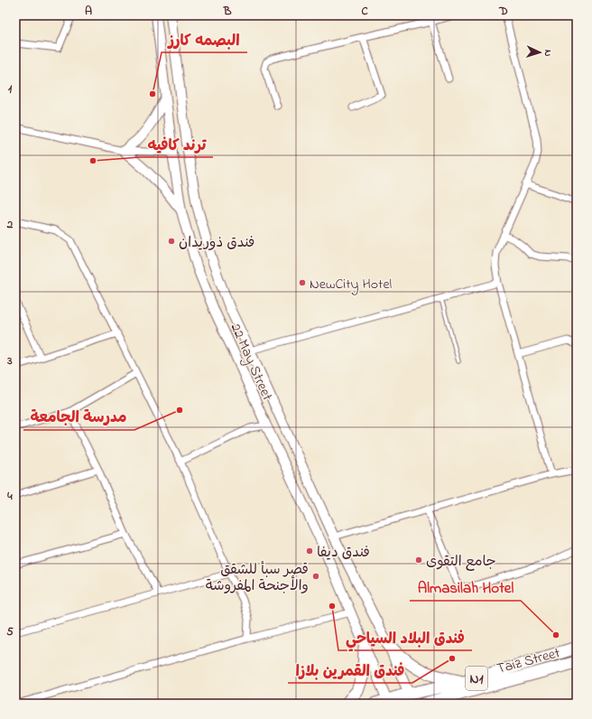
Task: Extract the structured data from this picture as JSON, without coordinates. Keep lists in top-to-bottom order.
{
  "streets": {
    "highway": ["Taiz Street", "N1"],
    "main road": ["22 May Street"]
  },
  "crossings": [
    ["22 May Street", "Taiz Street"]
  ],
  "places": [
    "البصمه كارز",
    "ترند كافيه",
    "فندق ذوريدان",
    "NewCity Hotel",
    "مدرسة الجامعة",
    "فندق ديفا",
    "جامع التقوى",
    "قصر سبأ للشقق والأجنحة المفروشة",
    "فندق البلاد السياحي",
    "Almasilah Hotel",
    "فندق القمرين بلازا"
  ],
  "north": "right",
  "grid": {
    "columns": [
      "A",
      "B",
      "C",
      "D"
    ],
    "rows": [
      "1",
      "2",
      "3",
      "4",
      "5"
    ]
  }
}
